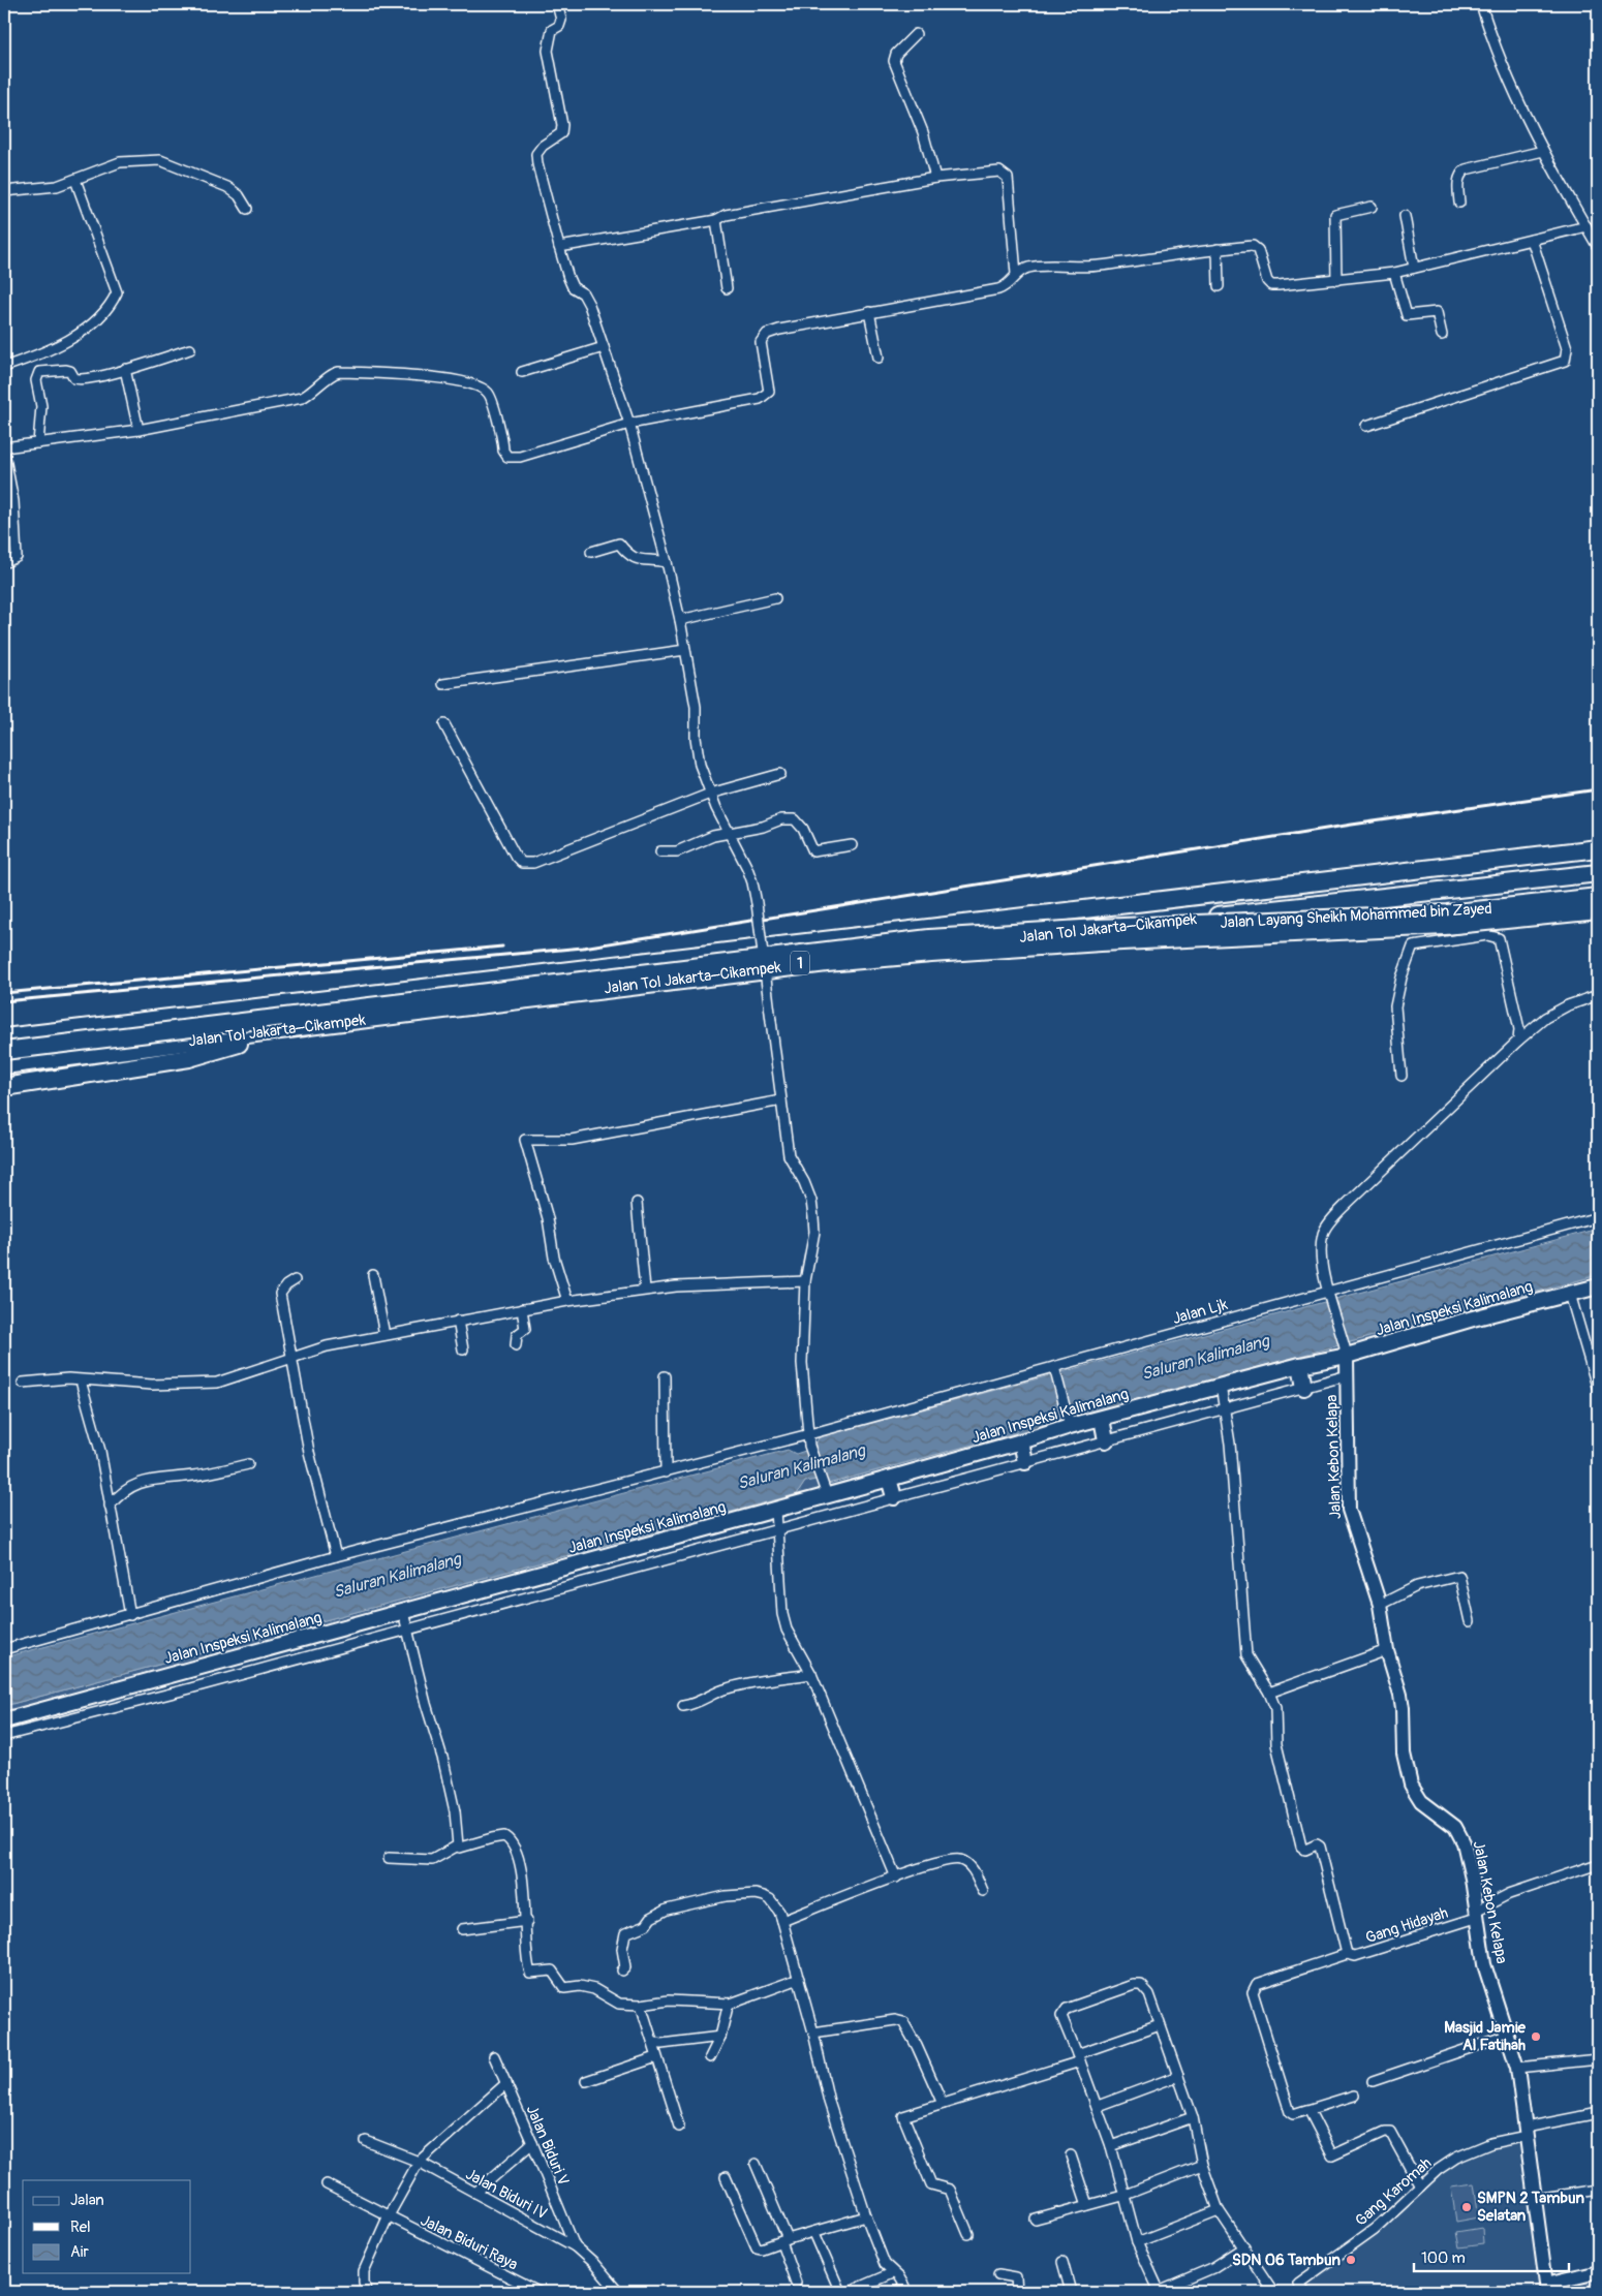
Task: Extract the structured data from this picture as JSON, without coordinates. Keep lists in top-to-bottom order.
{
  "streets": {
    "highway": ["Jalan Layang Sheikh Mohammed bin Zayed", "Jalan Tol Jakarta–Cikampek", "1"],
    "main road": ["Jalan Inspeksi Kalimalang"],
    "street": [
      "Jalan Ljk",
      "Jalan Kebon Kelapa",
      "Gang Hidayah",
      "Jalan Biduri V",
      "Gang Karomah",
      "Jalan Biduri IV",
      "Jalan Biduri Raya"
    ]
  },
  "crossings": [
    ["Jalan Layang Sheikh Mohammed bin Zayed", "Jalan Tol Jakarta–Cikampek"],
    ["Jalan Inspeksi Kalimalang", "Jalan Kebon Kelapa"],
    ["Jalan Kebon Kelapa", "Gang Hidayah"],
    ["Jalan Kebon Kelapa", "Gang Karomah"],
    ["Jalan Biduri V", "Jalan Biduri IV"]
  ],
  "water": ["Saluran Kalimalang"],
  "places": ["Masjid Jamie Al Fatihah", "SMPN 2 Tambun Selatan", "SDN 06 Tambun"],
  "legend": ["Jalan", "Rel", "Air"],
  "scale_bar": "100 m"
}
